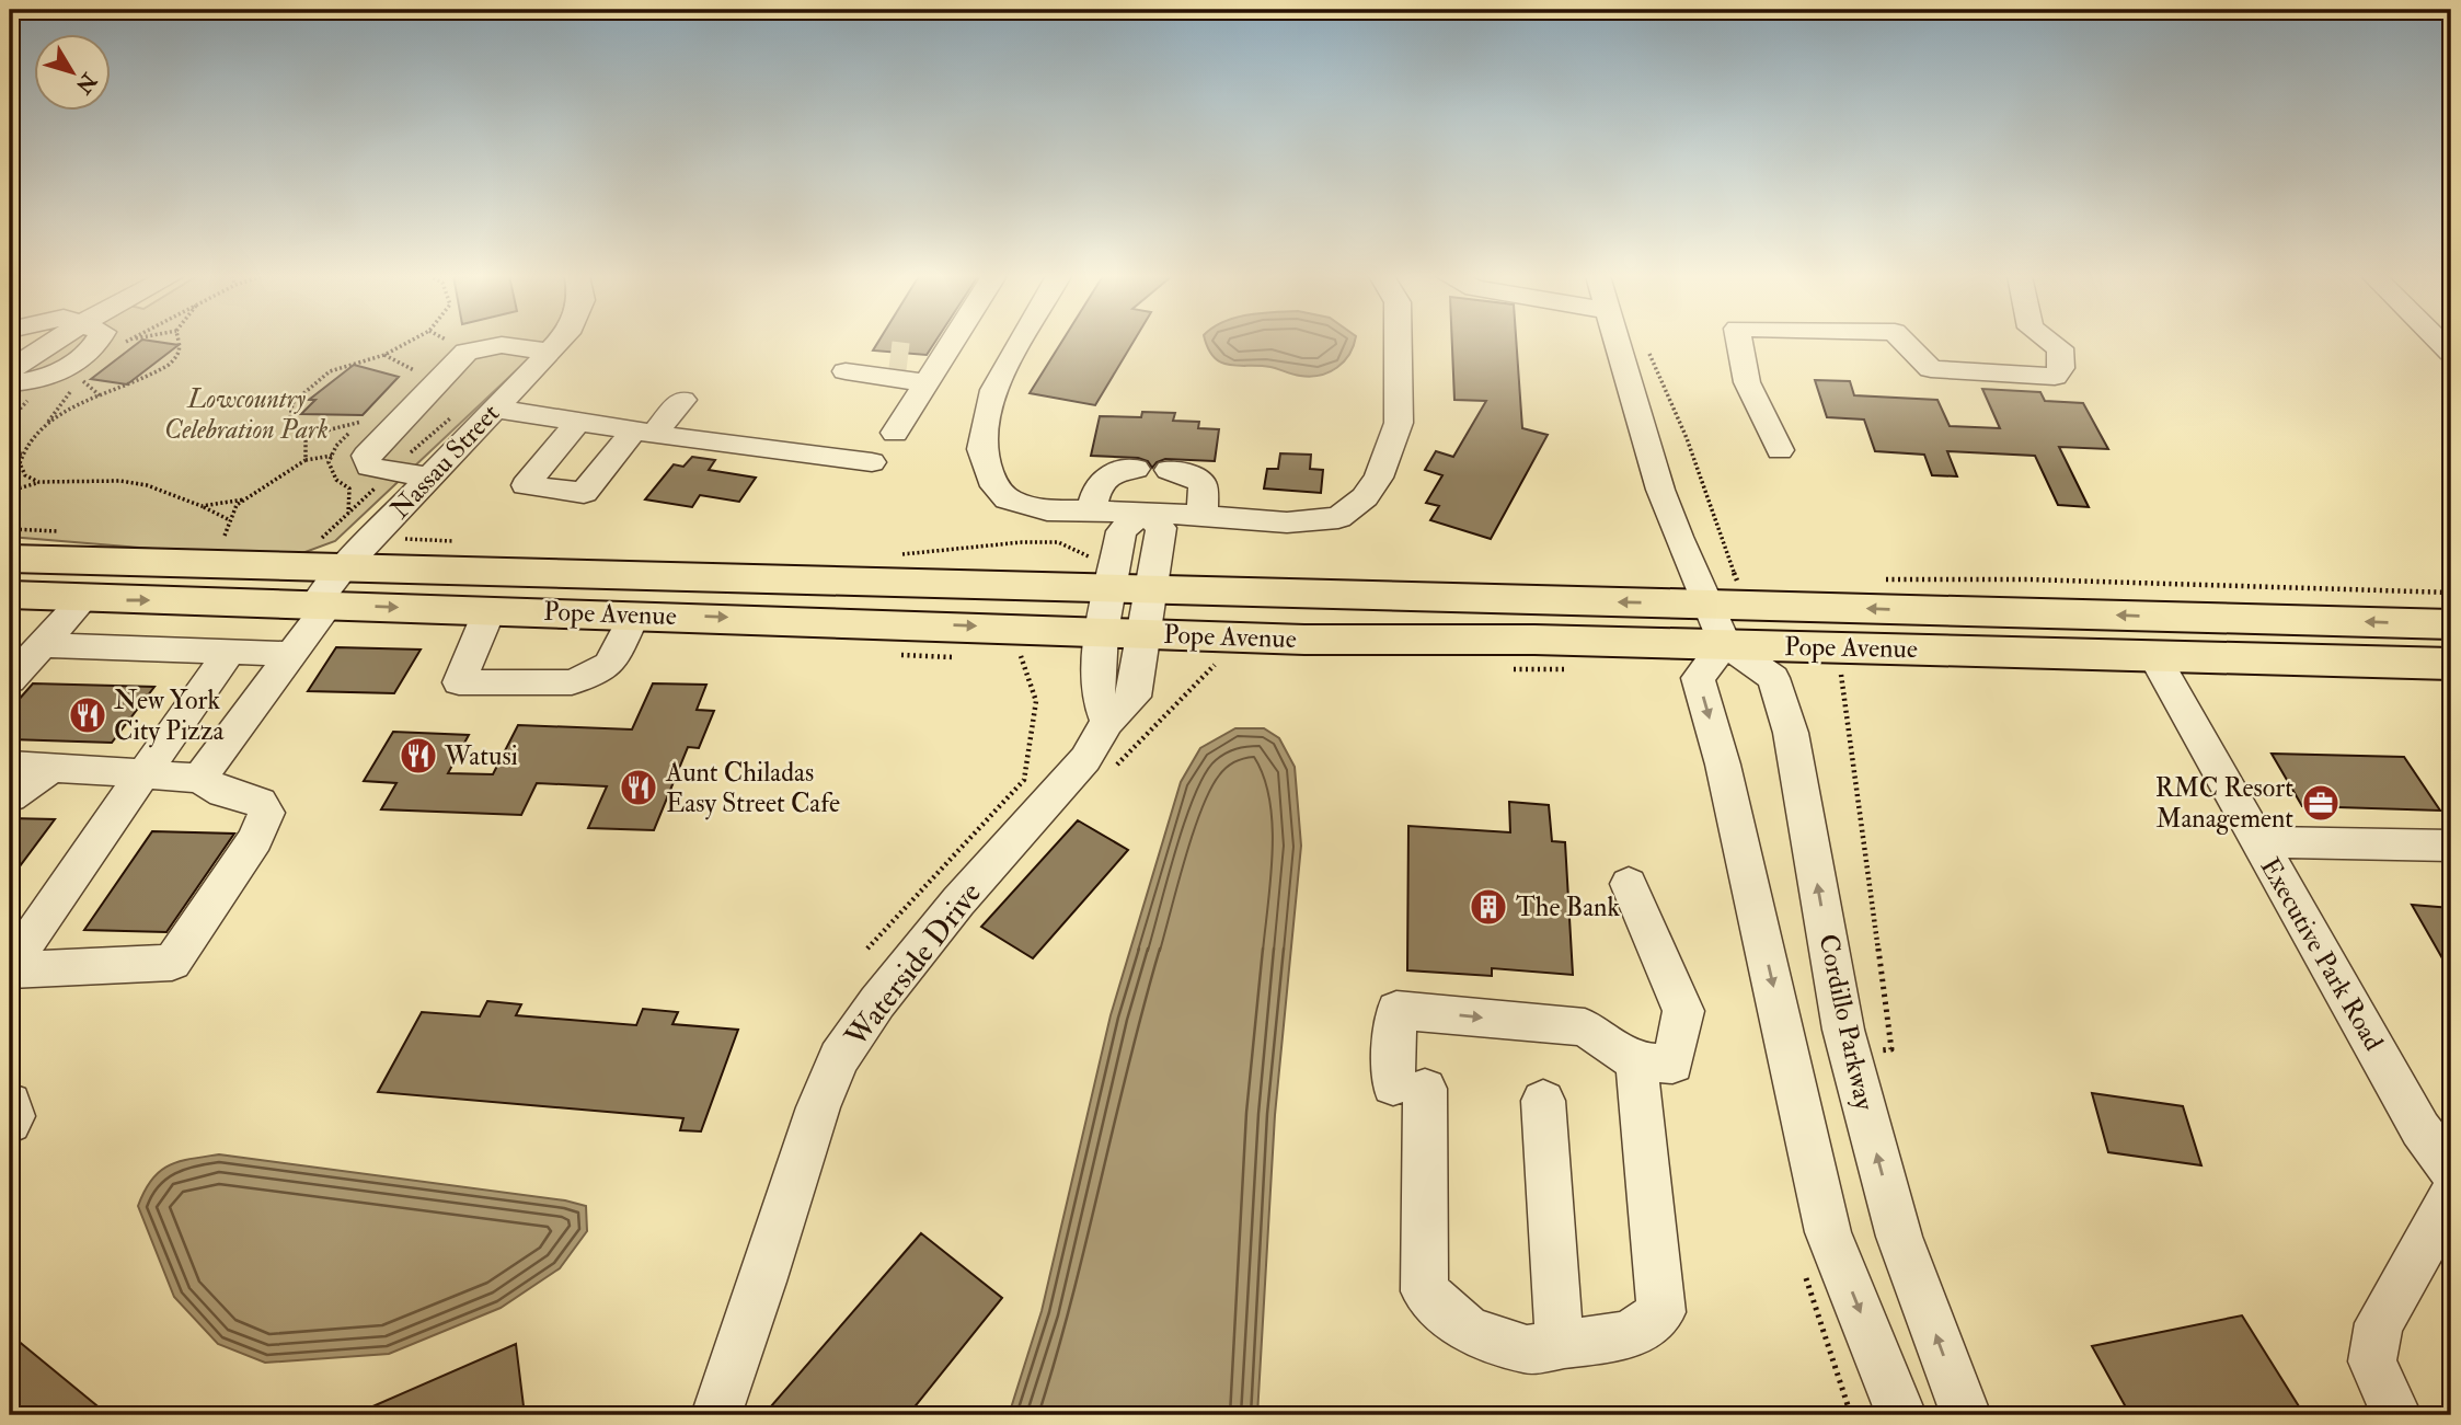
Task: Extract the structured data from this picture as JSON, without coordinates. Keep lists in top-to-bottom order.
{
  "streets": {
    "main road": ["Pope Avenue"],
    "street": [
      "Nassau Street",
      "Executive Park Road",
      "Waterside Drive",
      "Cordillo Parkway"
    ]
  },
  "crossings": [
    ["Nassau Street", "Pope Avenue"],
    ["Pope Avenue", "Executive Park Road"],
    ["Pope Avenue", "Waterside Drive"],
    ["Pope Avenue", "Cordillo Parkway"]
  ],
  "parks": ["Lowcountry Celebration Park"],
  "places": {
    "restaurant": ["New York City Pizza", "Watusi", "Aunt Chiladas Easy Street Cafe"],
    "office": ["RMC Resort Management"],
    "building": ["The Bank"]
  },
  "north": "bottom right"
}
